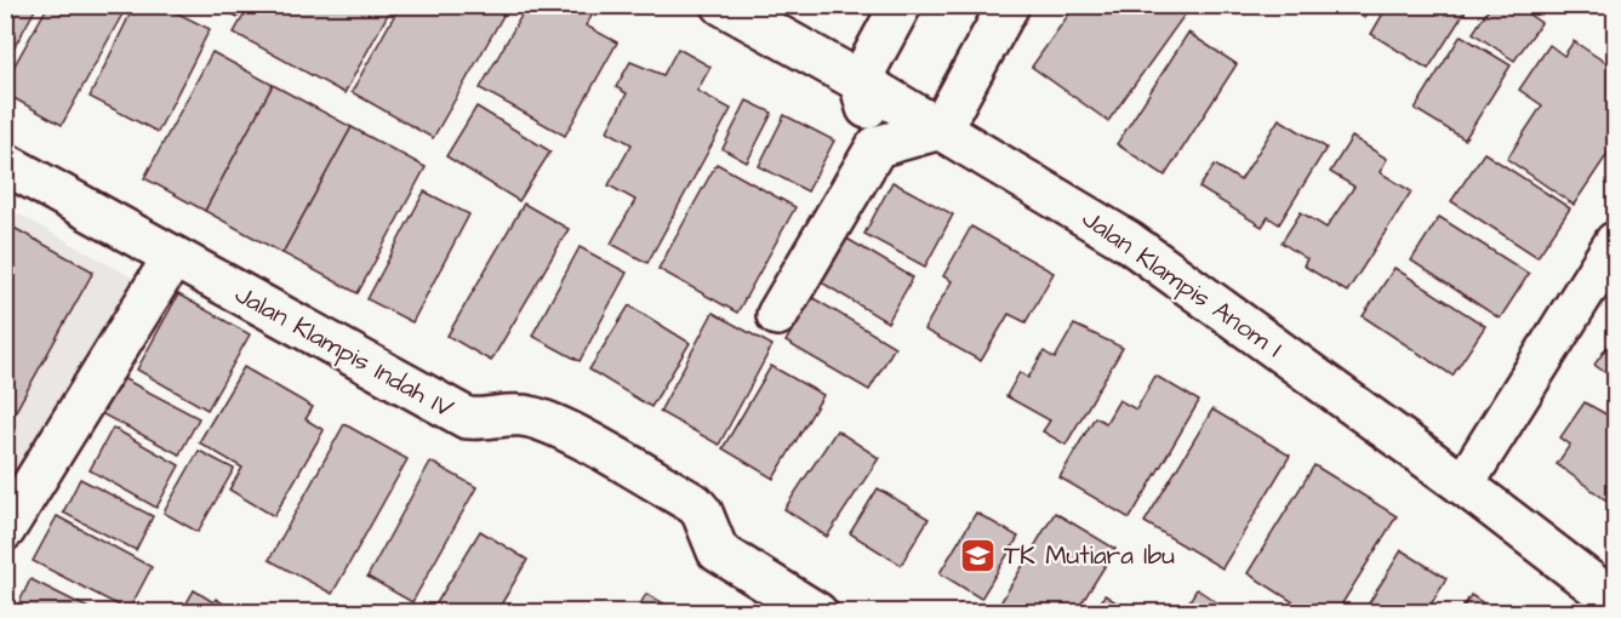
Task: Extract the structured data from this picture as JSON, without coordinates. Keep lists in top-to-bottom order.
{
  "streets": {
    "street": ["Jalan Klampis Anom I", "Jalan Klampis Indah IV"]
  },
  "places": {
    "school or university": ["TK Mutiara Ibu"]
  }
}
